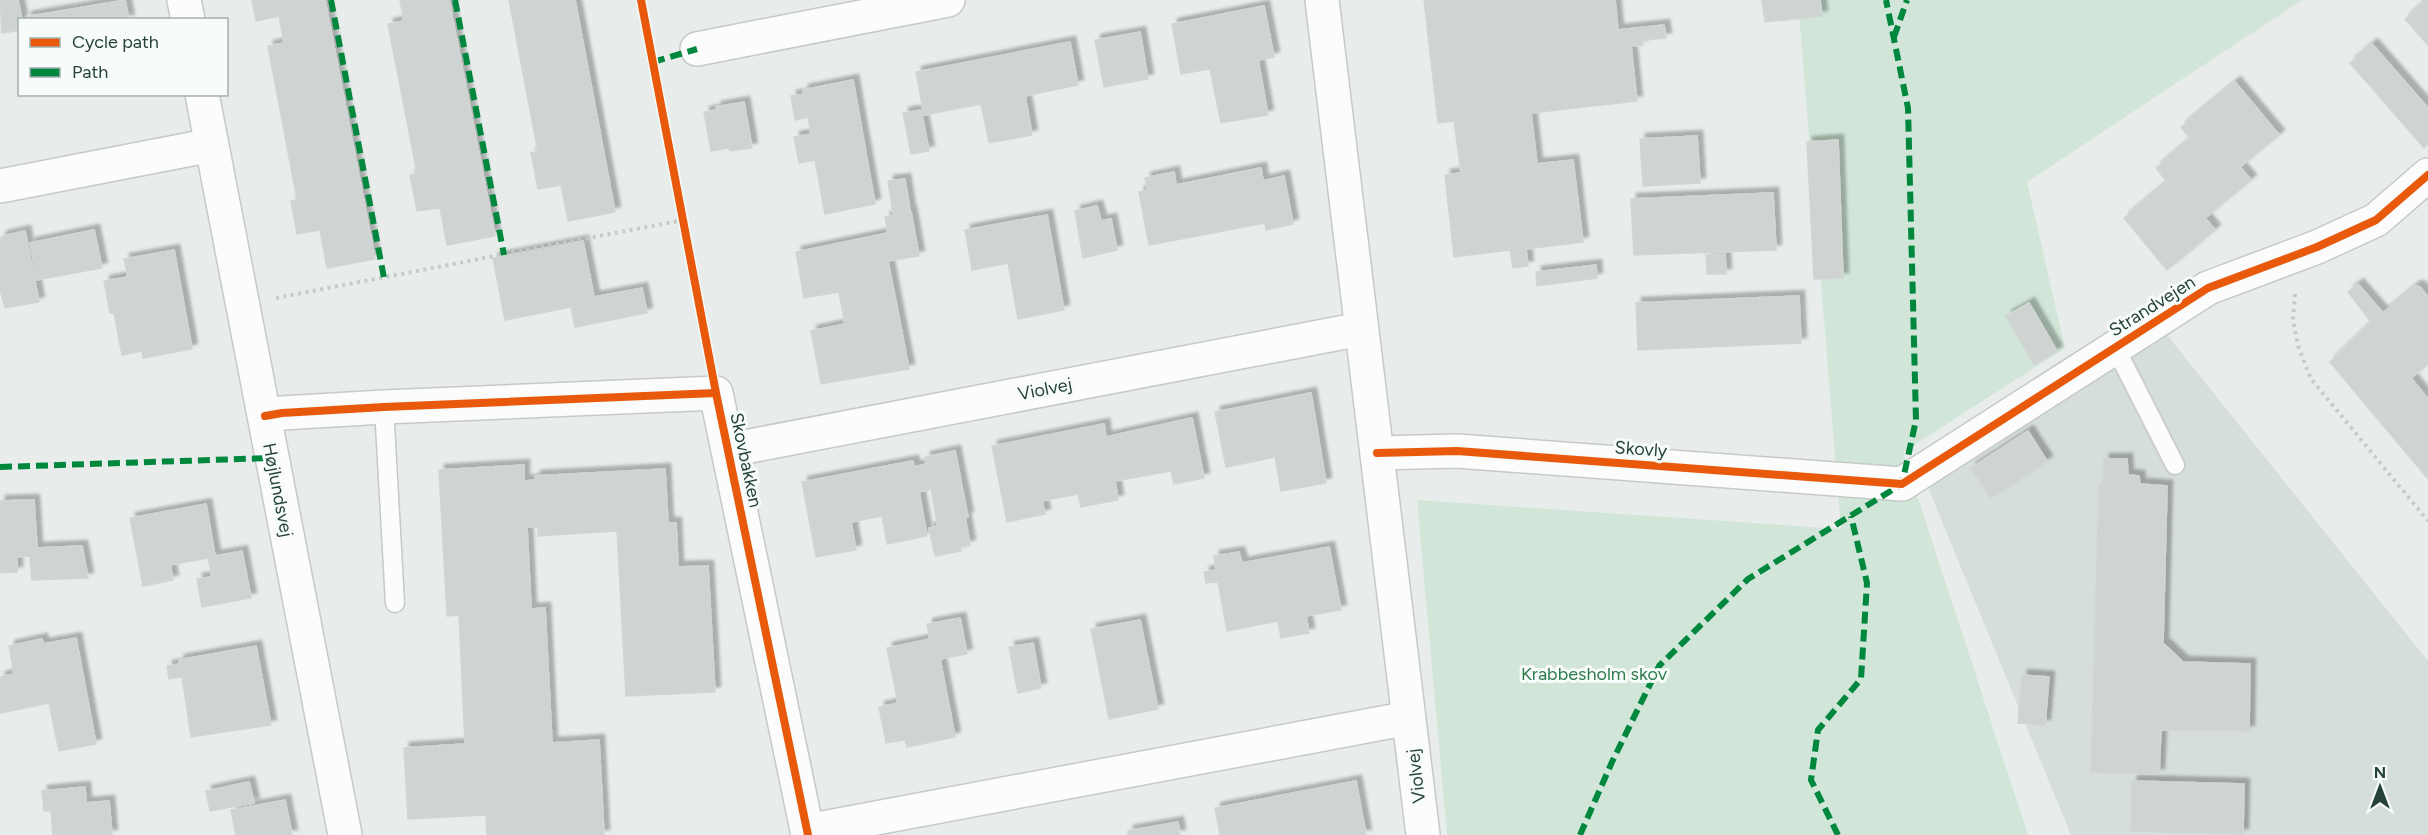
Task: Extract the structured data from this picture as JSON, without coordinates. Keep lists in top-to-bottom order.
{
  "streets": {
    "street": [
      "Strandvejen",
      "Violvej",
      "Skovly",
      "Skovbakken",
      "Højlundsvej"
    ]
  },
  "crossings": [
    ["Strandvejen", "Skovly"],
    ["Violvej", "Skovly"],
    ["Violvej", "Skovbakken"],
    ["Skovbakken", "Højlundsvej"]
  ],
  "parks": ["Krabbesholm skov"],
  "legend": ["Cycle path", "Path"],
  "north": "top"
}
